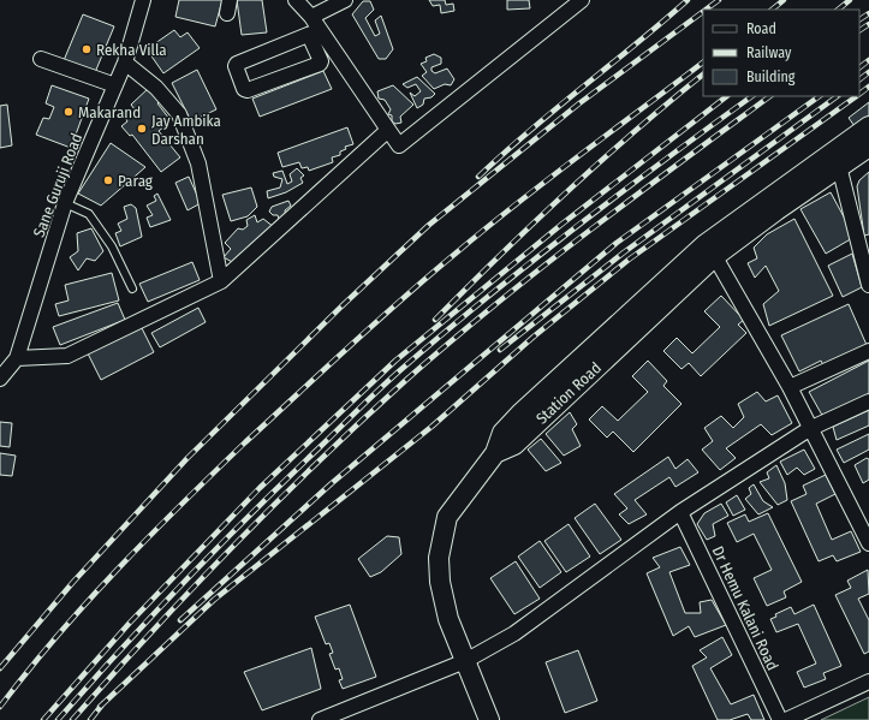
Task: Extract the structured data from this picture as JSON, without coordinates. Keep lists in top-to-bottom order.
{
  "streets": {
    "main road": ["Station Road"],
    "street": ["Sane Guruji Road", "Dr Hemu Kalani Road"]
  },
  "places": [
    "Rekha Villa",
    "Makarand",
    "Jay Ambika Darshan",
    "Parag"
  ],
  "legend": ["Road", "Railway", "Building"]
}
